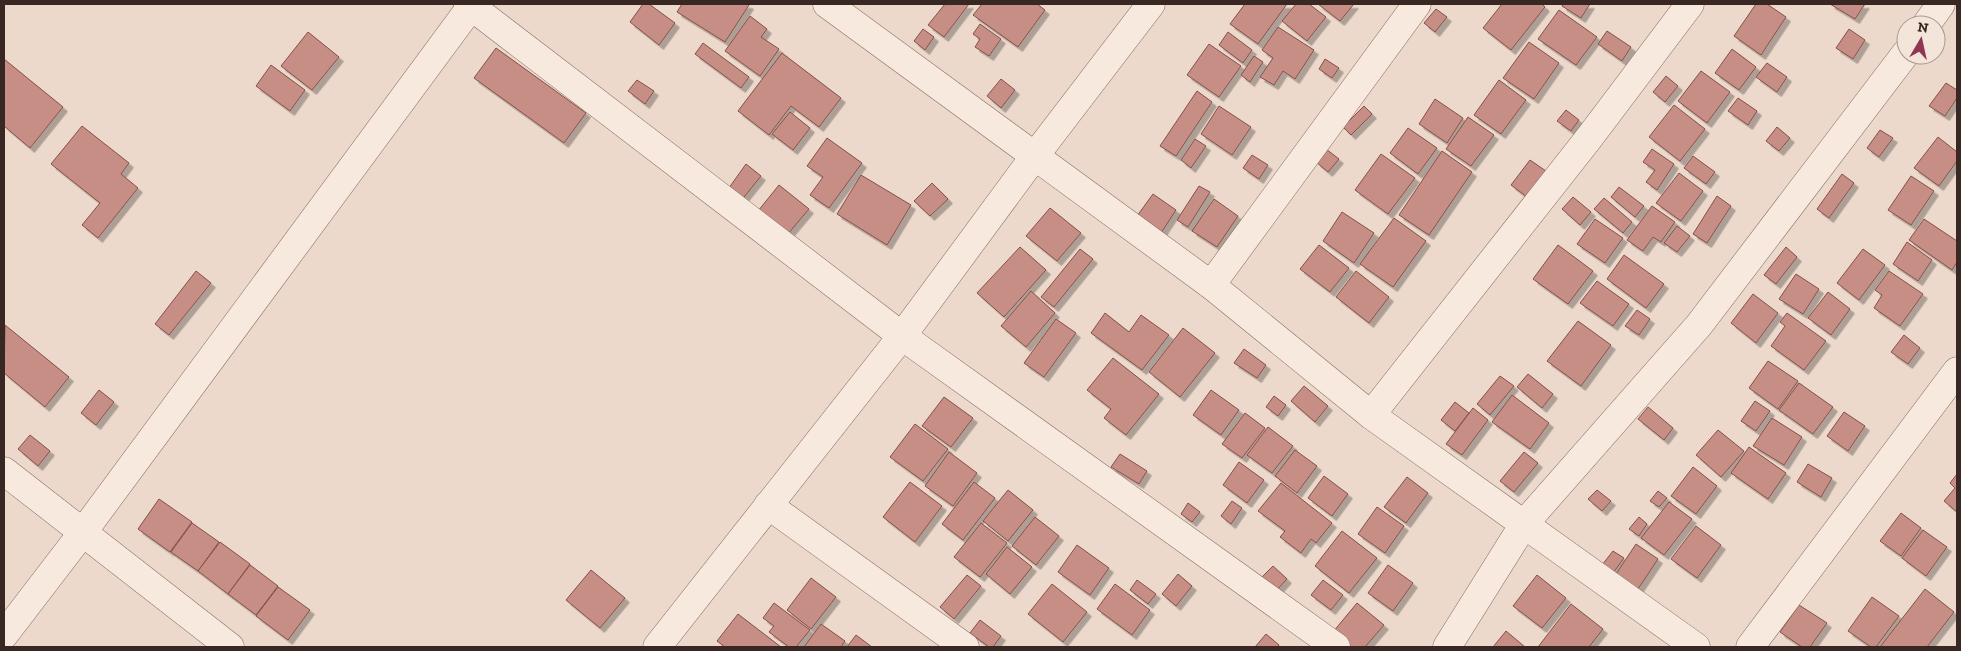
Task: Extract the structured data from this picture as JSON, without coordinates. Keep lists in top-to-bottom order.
{
  "north": "top"
}
